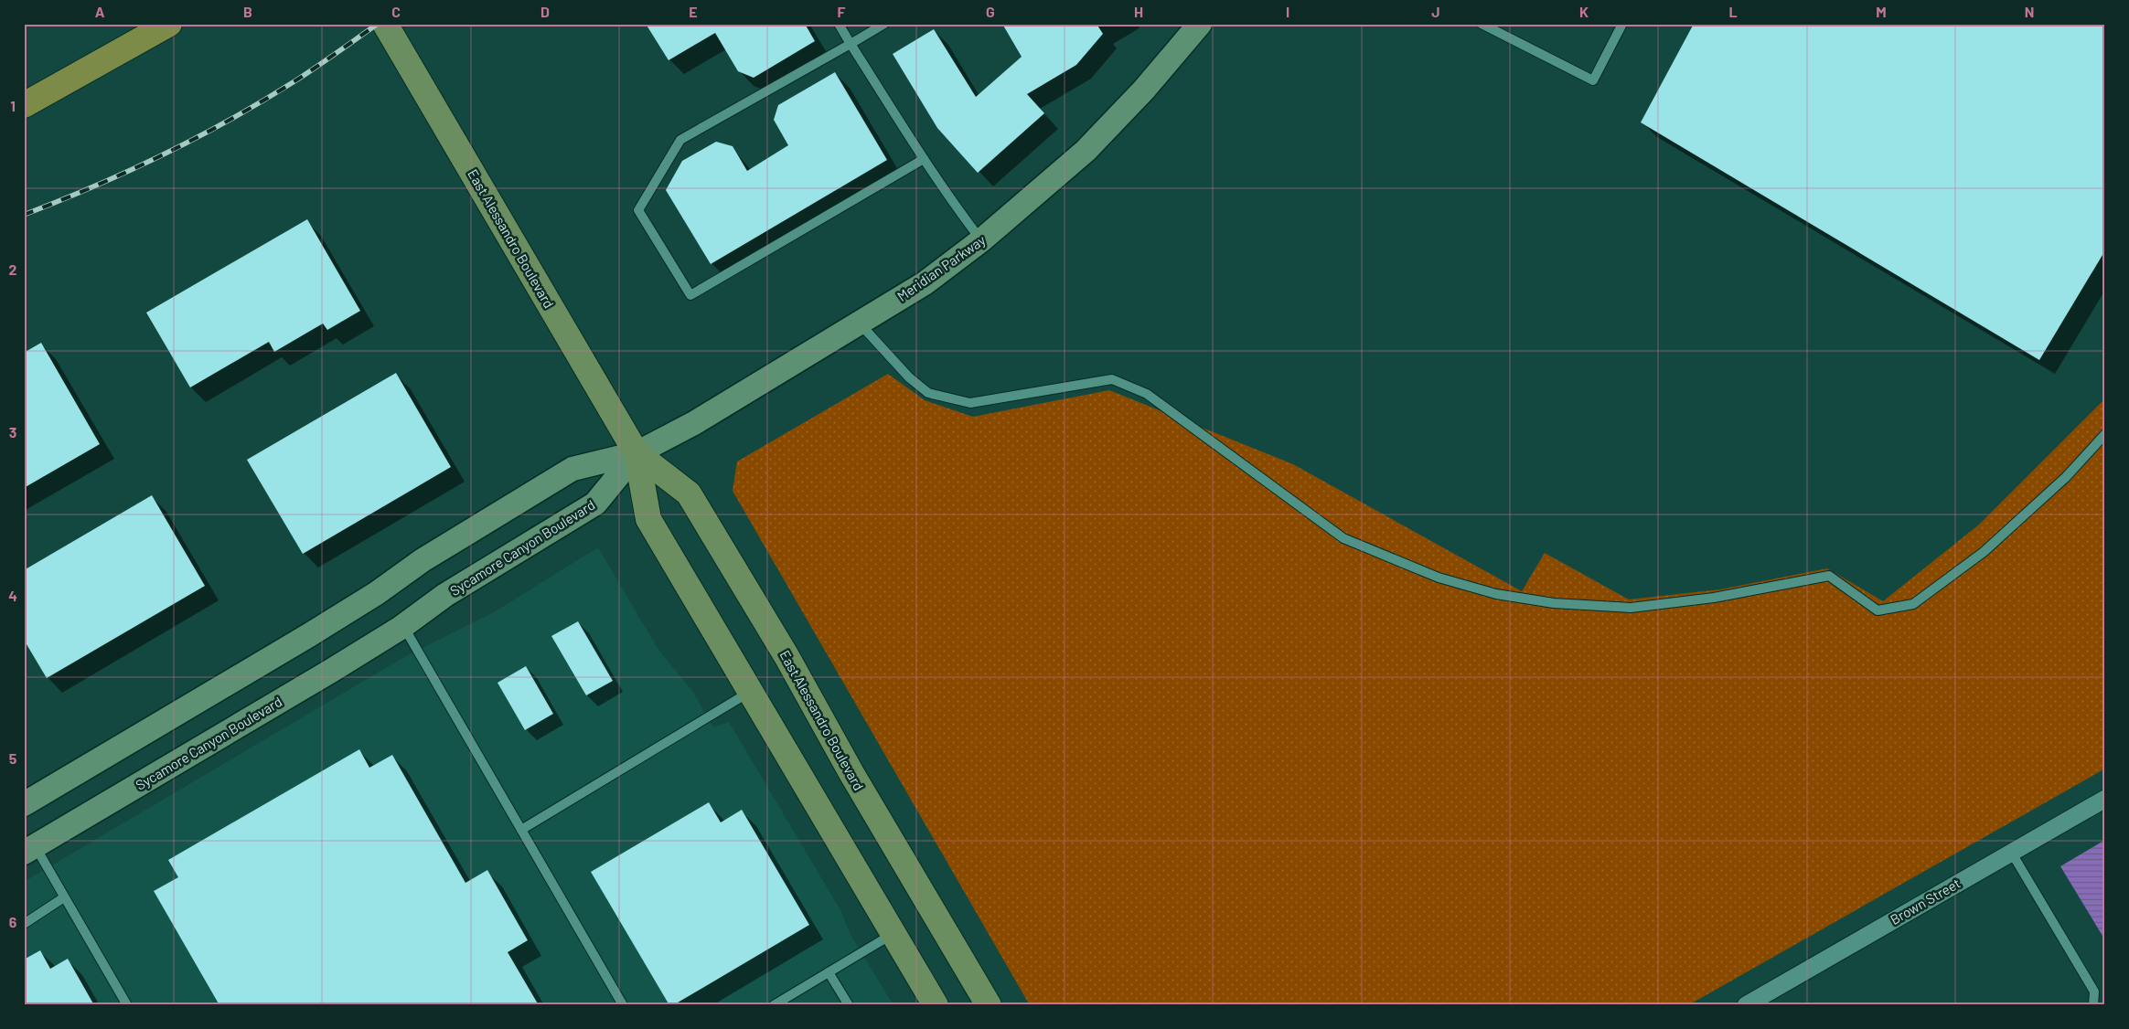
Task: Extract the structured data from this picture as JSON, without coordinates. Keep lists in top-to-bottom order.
{
  "streets": {
    "main road": ["East Alessandro Boulevard", "Meridian Parkway", "Sycamore Canyon Boulevard"],
    "street": ["Brown Street"]
  },
  "crossings": [
    ["East Alessandro Boulevard", "Meridian Parkway"],
    ["East Alessandro Boulevard", "Sycamore Canyon Boulevard"],
    ["Meridian Parkway", "Sycamore Canyon Boulevard"]
  ],
  "grid": {
    "columns": [
      "A",
      "B",
      "C",
      "D",
      "E",
      "F",
      "G",
      "H",
      "I",
      "J",
      "K",
      "L",
      "M",
      "N"
    ],
    "rows": [
      "1",
      "2",
      "3",
      "4",
      "5",
      "6"
    ]
  }
}
